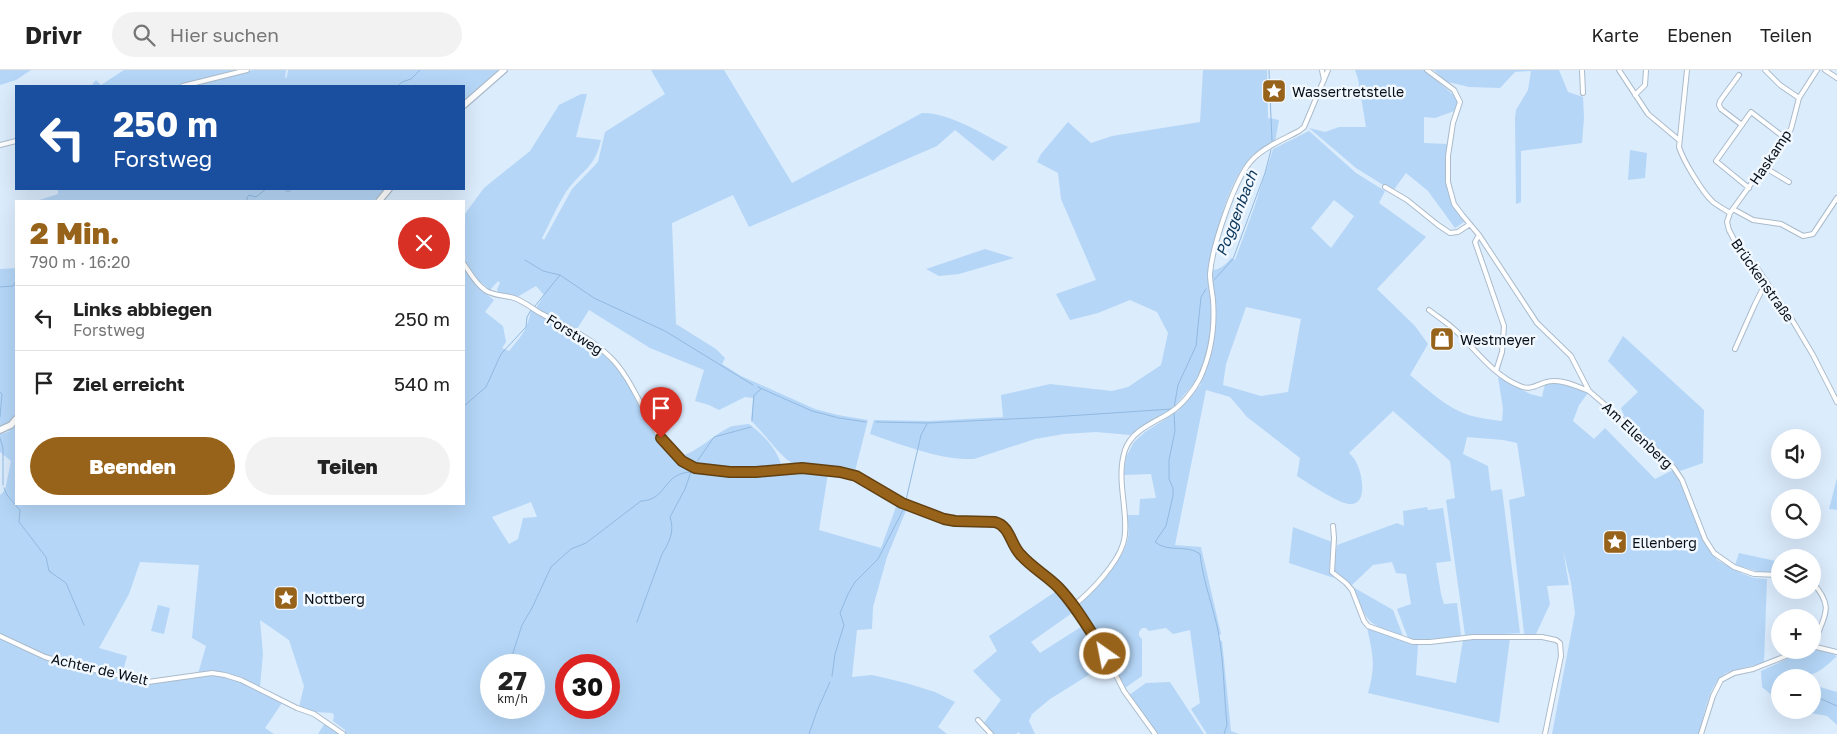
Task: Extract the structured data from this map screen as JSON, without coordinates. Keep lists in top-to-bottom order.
{
  "streets": {
    "street": [
      "Haskamp",
      "Brückenstraße",
      "Forstweg",
      "Am Ellenberg",
      "Achter de Welt"
    ]
  },
  "crossings": [
    ["Haskamp", "Brückenstraße"]
  ],
  "water": ["Poggenbach"],
  "places": {
    "place": ["Wassertretstelle", "Ellenberg", "Nottberg"],
    "shop": ["Westmeyer"]
  },
  "page": {
    "header": "Drivr",
    "search": "Hier suchen",
    "nav": ["Karte", "Ebenen", "Teilen"],
    "turn": ["250 m", "Forstweg"],
    "heading": ["2 Min.", "790 m · 16:20"],
    "list": [
      {
        "name": "Links abbiegen",
        "note": "Forstweg",
        "value": "250 m"
      },
      {
        "name": "Ziel erreicht",
        "value": "540 m"
      }
    ],
    "buttons": ["Beenden", "Teilen"],
    "map_buttons": ["+", "−"],
    "speed": "27 km/h",
    "limit": "30"
  }
}
